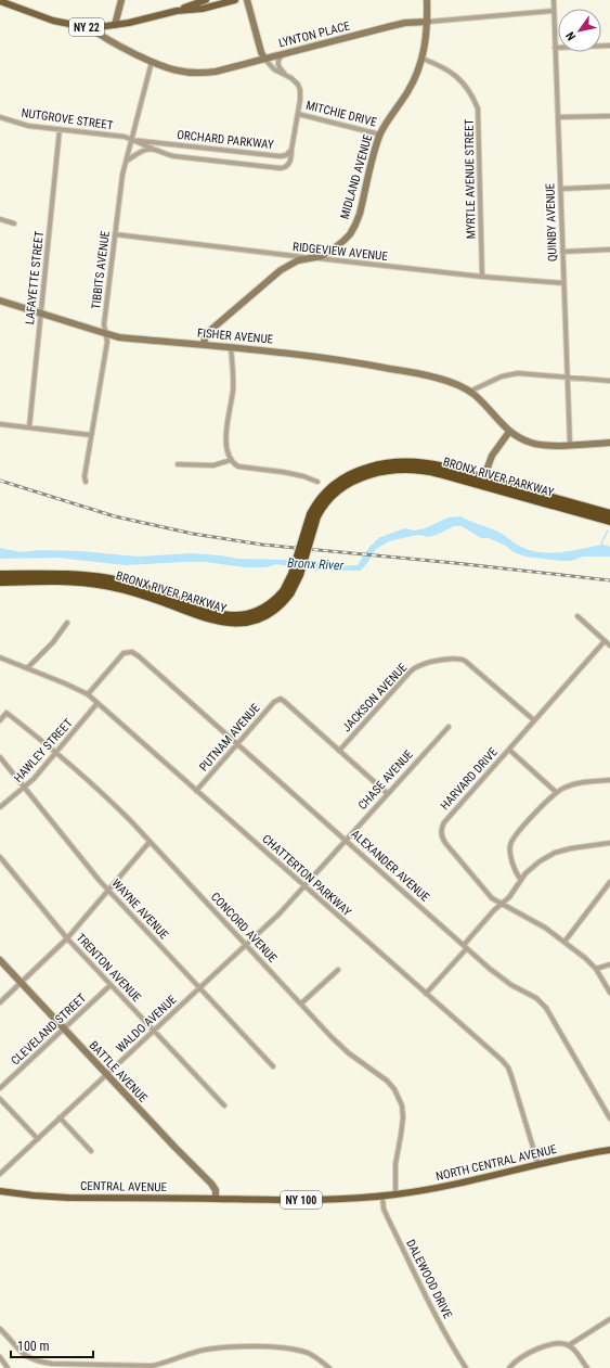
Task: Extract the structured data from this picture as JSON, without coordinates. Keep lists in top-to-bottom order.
{
  "streets": {
    "highway": ["BRONX RIVER PARKWAY"],
    "main road": [
      "NY 22",
      "NORTH CENTRAL AVENUE",
      "CENTRAL AVENUE",
      "NY 100"
    ],
    "street": [
      "LYNTON PLACE",
      "MITCHIE DRIVE",
      "NUTGROVE STREET",
      "ORCHARD PARKWAY",
      "MIDLAND AVENUE",
      "MYRTLE AVENUE STREET",
      "QUINBY AVENUE",
      "RIDGEVIEW AVENUE",
      "TIBBITS AVENUE",
      "LAFAYETTE STREET",
      "FISHER AVENUE",
      "JACKSON AVENUE",
      "PUTNAM AVENUE",
      "HAWLEY STREET",
      "HARVARD DRIVE",
      "CHASE AVENUE",
      "ALEXANDER AVENUE",
      "CHATTERTON PARKWAY",
      "WAYNE AVENUE",
      "CONCORD AVENUE",
      "TRENTON AVENUE",
      "WALDO AVENUE",
      "CLEVELAND STREET",
      "BATTLE AVENUE",
      "DALEWOOD DRIVE"
    ]
  },
  "crossings": [
    ["NY 22", "LYNTON PLACE"],
    ["LYNTON PLACE", "MIDLAND AVENUE"],
    ["LYNTON PLACE", "QUINBY AVENUE"],
    ["LYNTON PLACE", "TIBBITS AVENUE"],
    ["MITCHIE DRIVE", "MIDLAND AVENUE"],
    ["NUTGROVE STREET", "ORCHARD PARKWAY"],
    ["NUTGROVE STREET", "TIBBITS AVENUE"],
    ["NUTGROVE STREET", "LAFAYETTE STREET"],
    ["ORCHARD PARKWAY", "TIBBITS AVENUE"],
    ["MIDLAND AVENUE", "MYRTLE AVENUE STREET"],
    ["MIDLAND AVENUE", "RIDGEVIEW AVENUE"],
    ["MIDLAND AVENUE", "FISHER AVENUE"],
    ["MYRTLE AVENUE STREET", "RIDGEVIEW AVENUE"],
    ["QUINBY AVENUE", "RIDGEVIEW AVENUE"],
    ["QUINBY AVENUE", "FISHER AVENUE"],
    ["RIDGEVIEW AVENUE", "TIBBITS AVENUE"],
    ["TIBBITS AVENUE", "FISHER AVENUE"],
    ["LAFAYETTE STREET", "FISHER AVENUE"],
    ["JACKSON AVENUE", "PUTNAM AVENUE"],
    ["JACKSON AVENUE", "HARVARD DRIVE"],
    ["PUTNAM AVENUE", "ALEXANDER AVENUE"],
    ["PUTNAM AVENUE", "CHATTERTON PARKWAY"],
    ["HAWLEY STREET", "CHATTERTON PARKWAY"],
    ["HAWLEY STREET", "WAYNE AVENUE"],
    ["HAWLEY STREET", "CONCORD AVENUE"],
    ["CHASE AVENUE", "ALEXANDER AVENUE"],
    ["CHASE AVENUE", "CHATTERTON PARKWAY"],
    ["CHASE AVENUE", "WALDO AVENUE"],
    ["ALEXANDER AVENUE", "CHATTERTON PARKWAY"],
    ["CHATTERTON PARKWAY", "WALDO AVENUE"],
    ["CHATTERTON PARKWAY", "NORTH CENTRAL AVENUE"],
    ["WAYNE AVENUE", "WALDO AVENUE"],
    ["CONCORD AVENUE", "WALDO AVENUE"],
    ["CONCORD AVENUE", "NORTH CENTRAL AVENUE"],
    ["CONCORD AVENUE", "NY 100"],
    ["TRENTON AVENUE", "WALDO AVENUE"],
    ["TRENTON AVENUE", "CLEVELAND STREET"],
    ["WALDO AVENUE", "BATTLE AVENUE"],
    ["CLEVELAND STREET", "BATTLE AVENUE"],
    ["BATTLE AVENUE", "CENTRAL AVENUE"],
    ["NORTH CENTRAL AVENUE", "NY 100"],
    ["CENTRAL AVENUE", "NY 100"],
    ["CENTRAL AVENUE", "DALEWOOD DRIVE"],
    ["NY 100", "DALEWOOD DRIVE"]
  ],
  "water": ["Bronx River"],
  "scale_bar": "100 m",
  "north": "bottom left"
}
